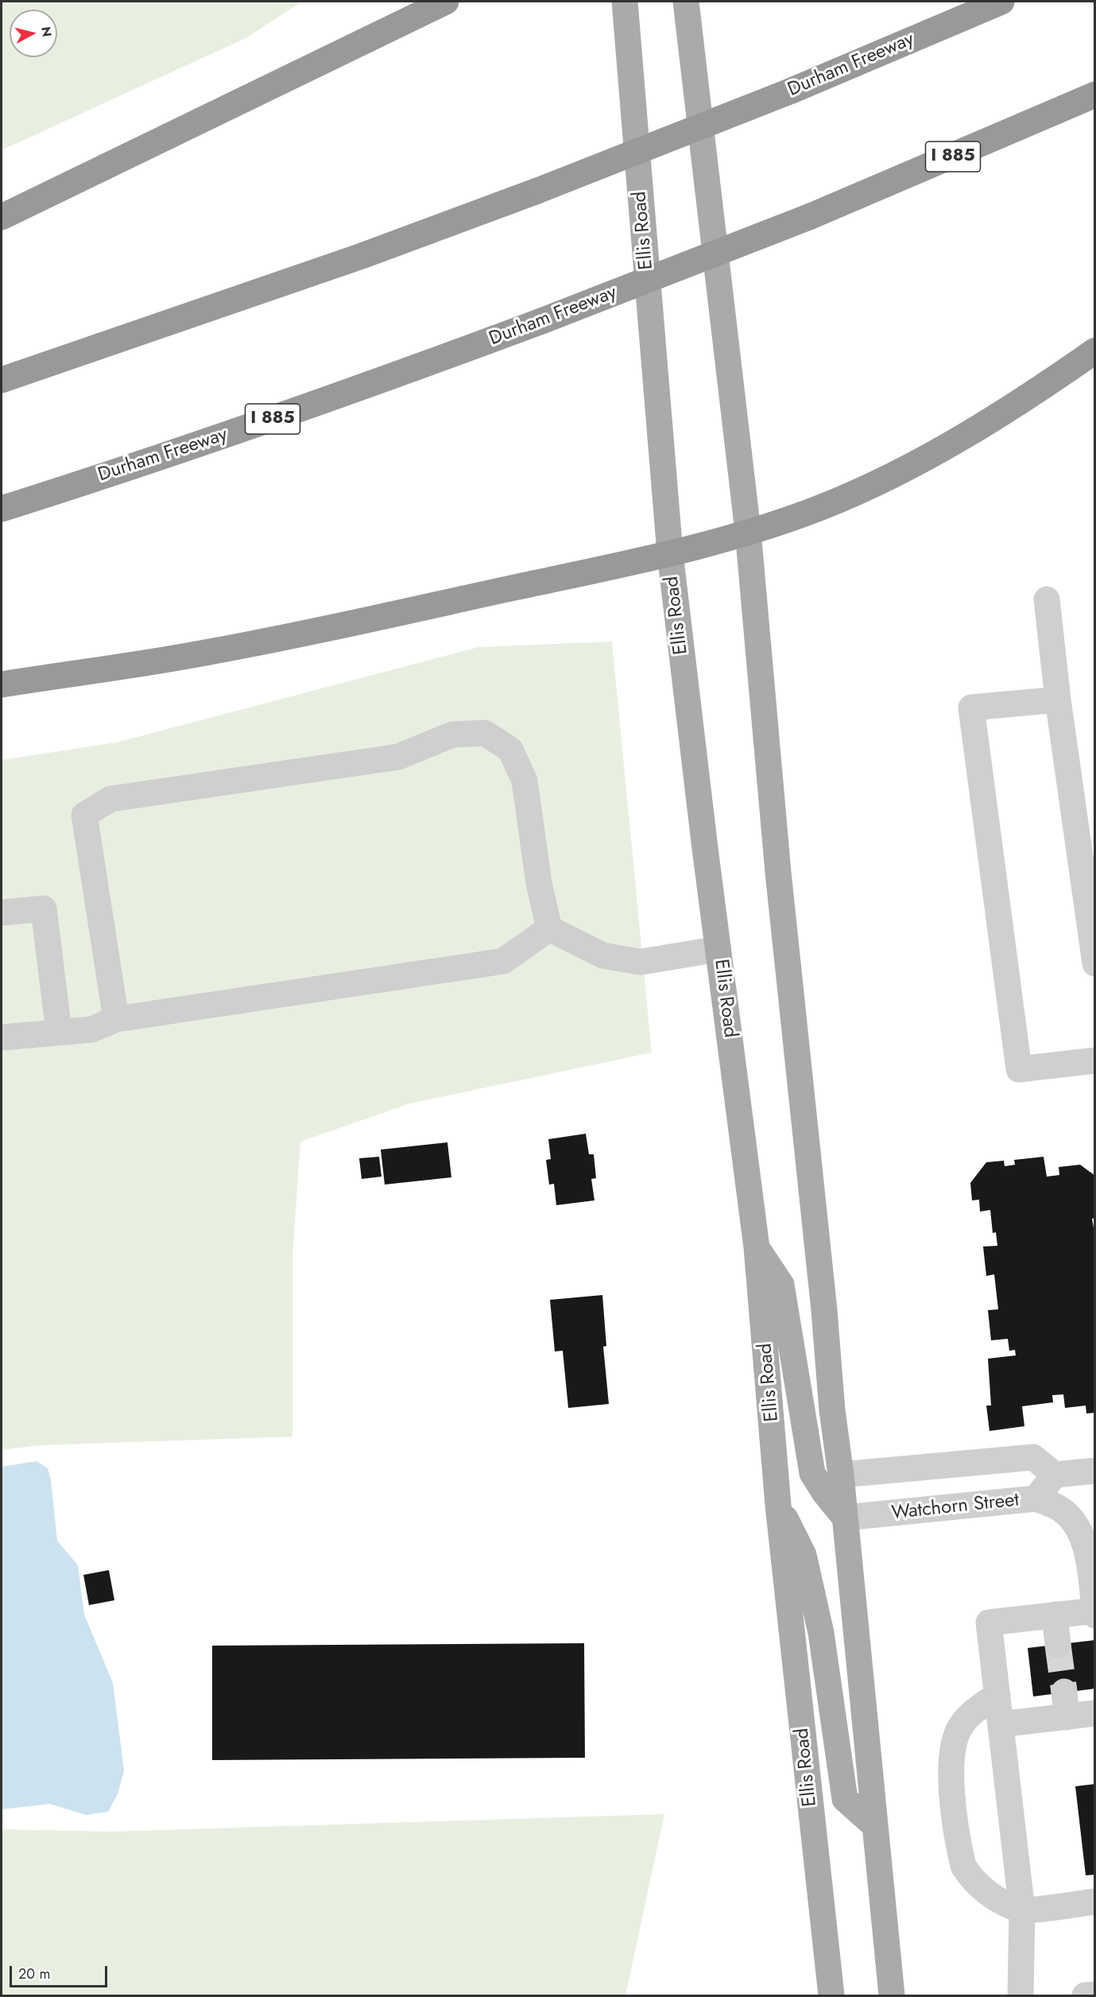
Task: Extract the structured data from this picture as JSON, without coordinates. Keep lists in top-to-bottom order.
{
  "streets": {
    "highway": ["Durham Freeway", "I 885"],
    "main road": ["Ellis Road"],
    "street": ["Watchorn Street"]
  },
  "scale_bar": "20 m",
  "north": "right"
}
